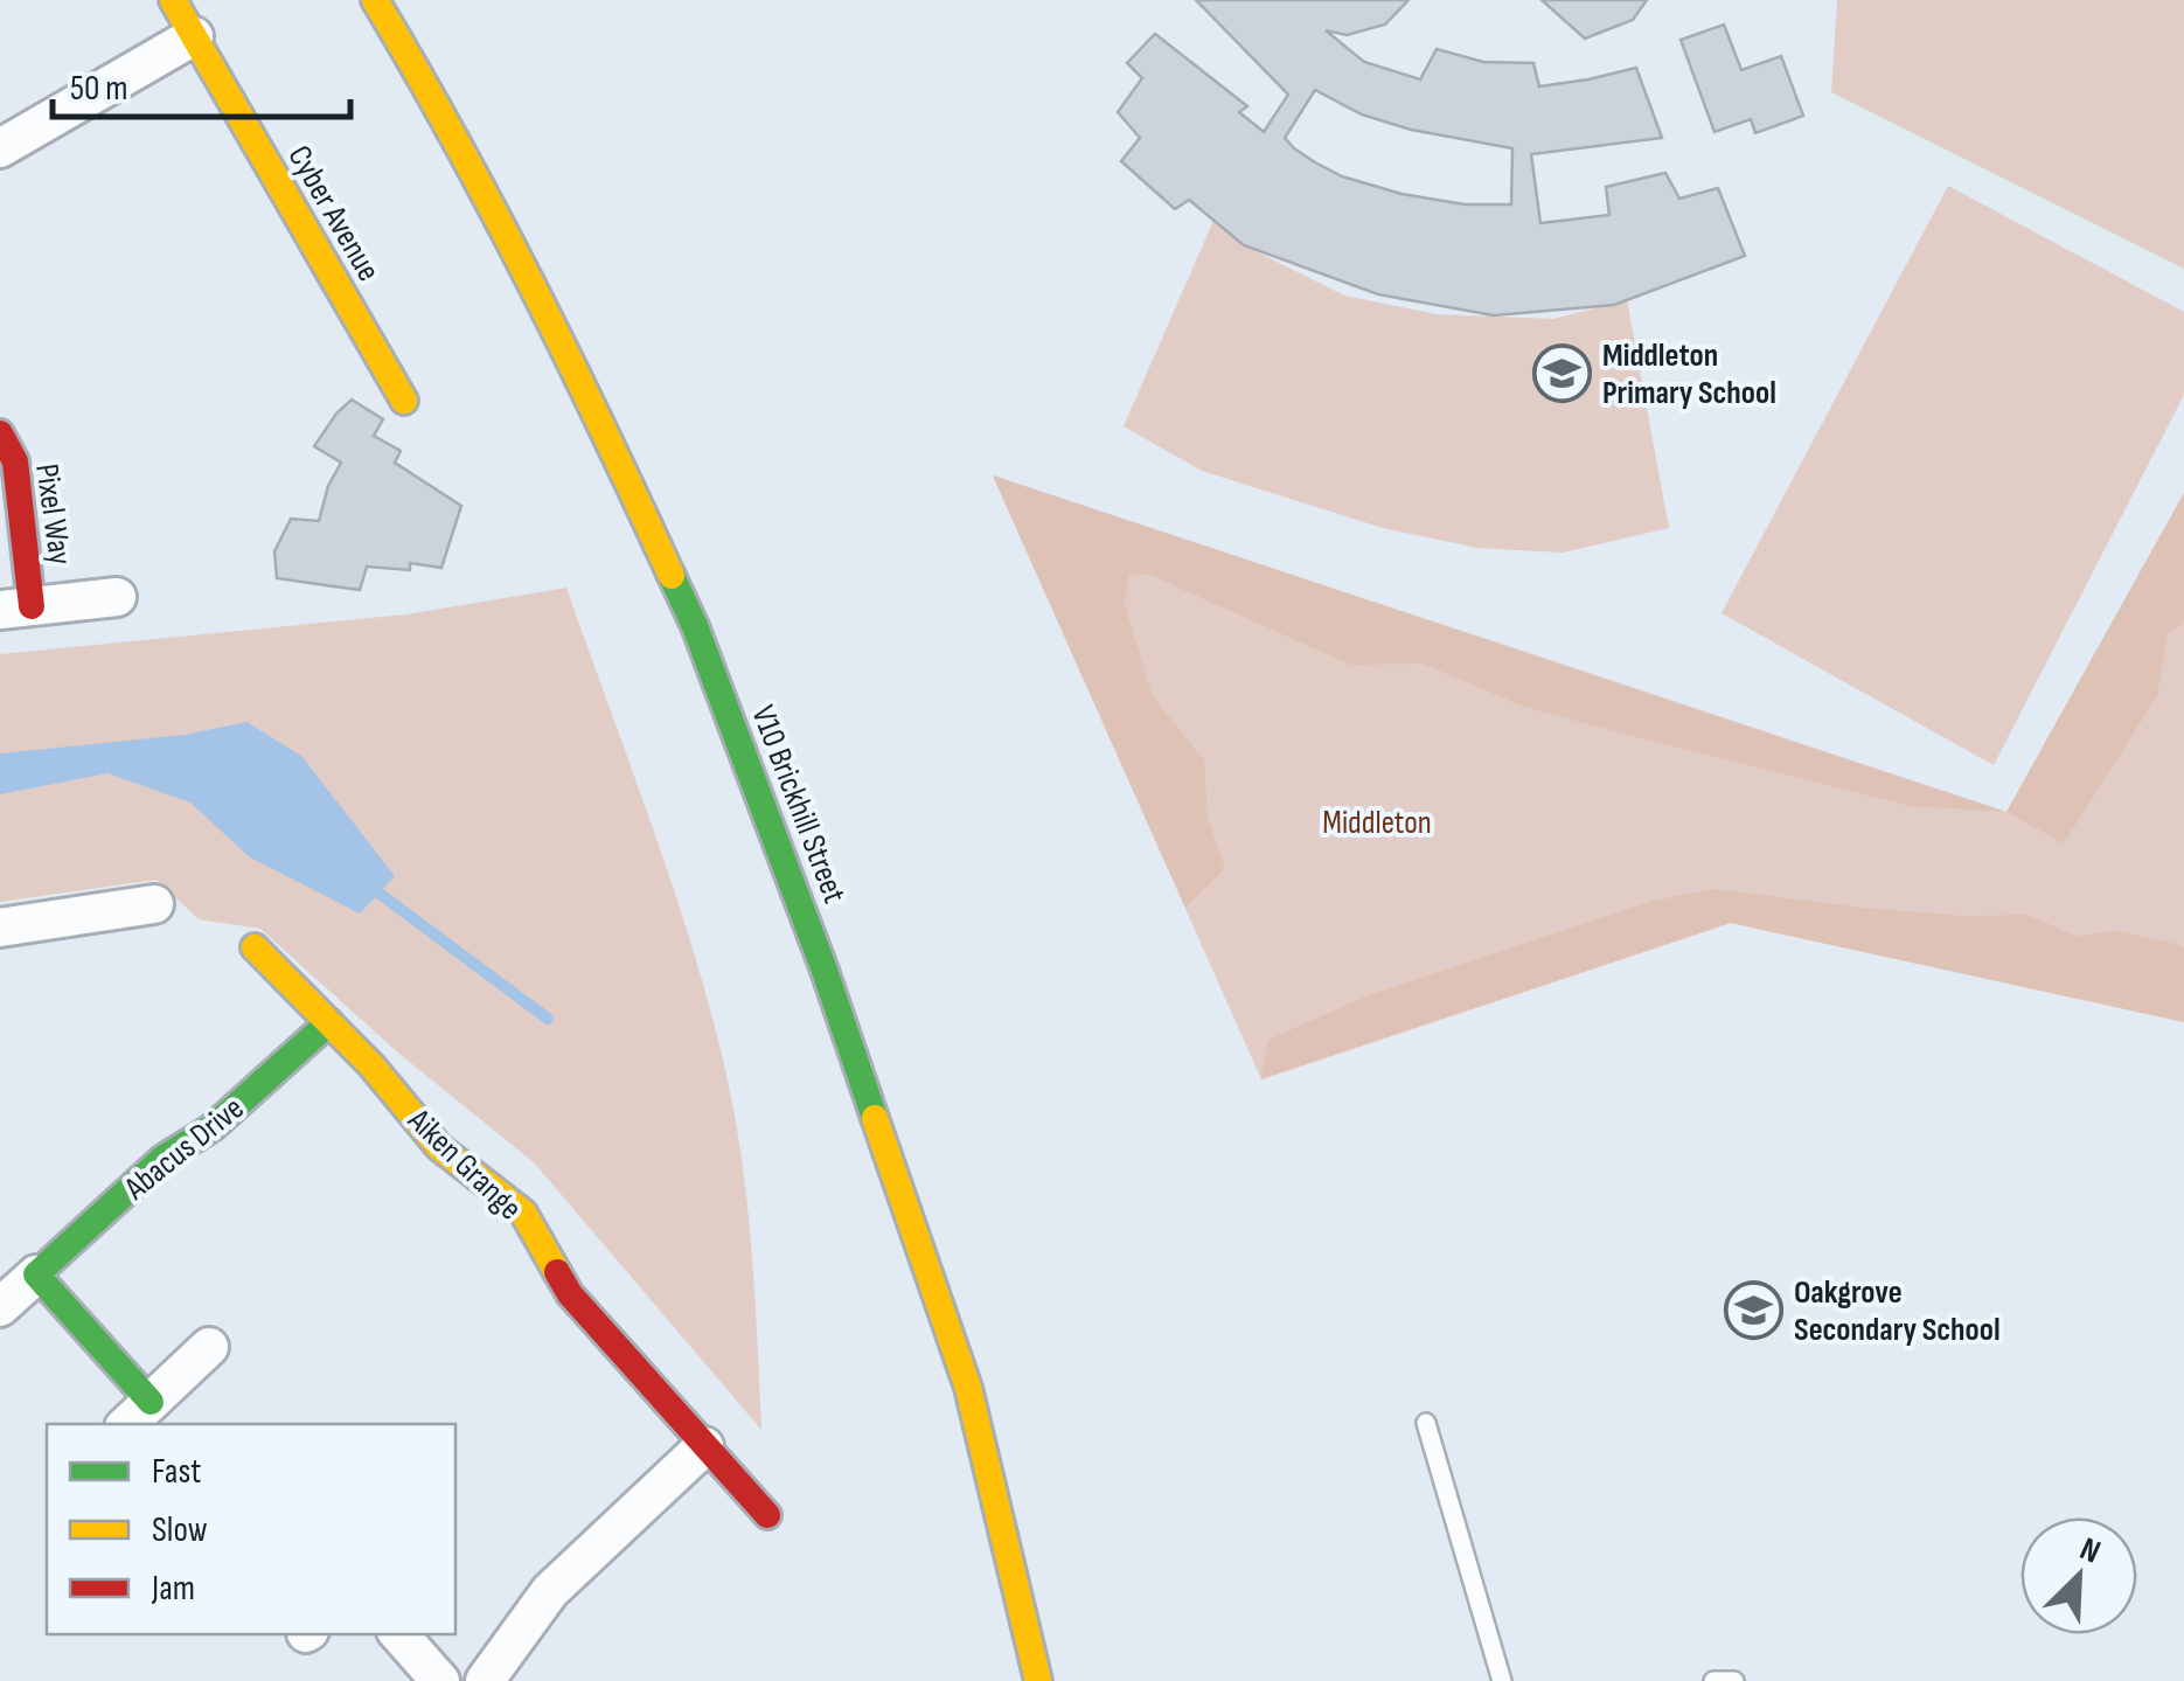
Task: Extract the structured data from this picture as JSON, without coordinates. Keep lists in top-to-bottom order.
{
  "streets": {
    "street": [
      "Cyber Avenue",
      "Pixel Way",
      "V10 Brickhill Street",
      "Abacus Drive",
      "Aiken Grange"
    ]
  },
  "crossings": [
    ["Abacus Drive", "Aiken Grange"]
  ],
  "parks": ["Middleton"],
  "places": {
    "school or university": ["Middleton Primary School", "Oakgrove Secondary School"]
  },
  "legend": ["Fast", "Slow", "Jam"],
  "scale_bar": "50 m",
  "north": "top right"
}
